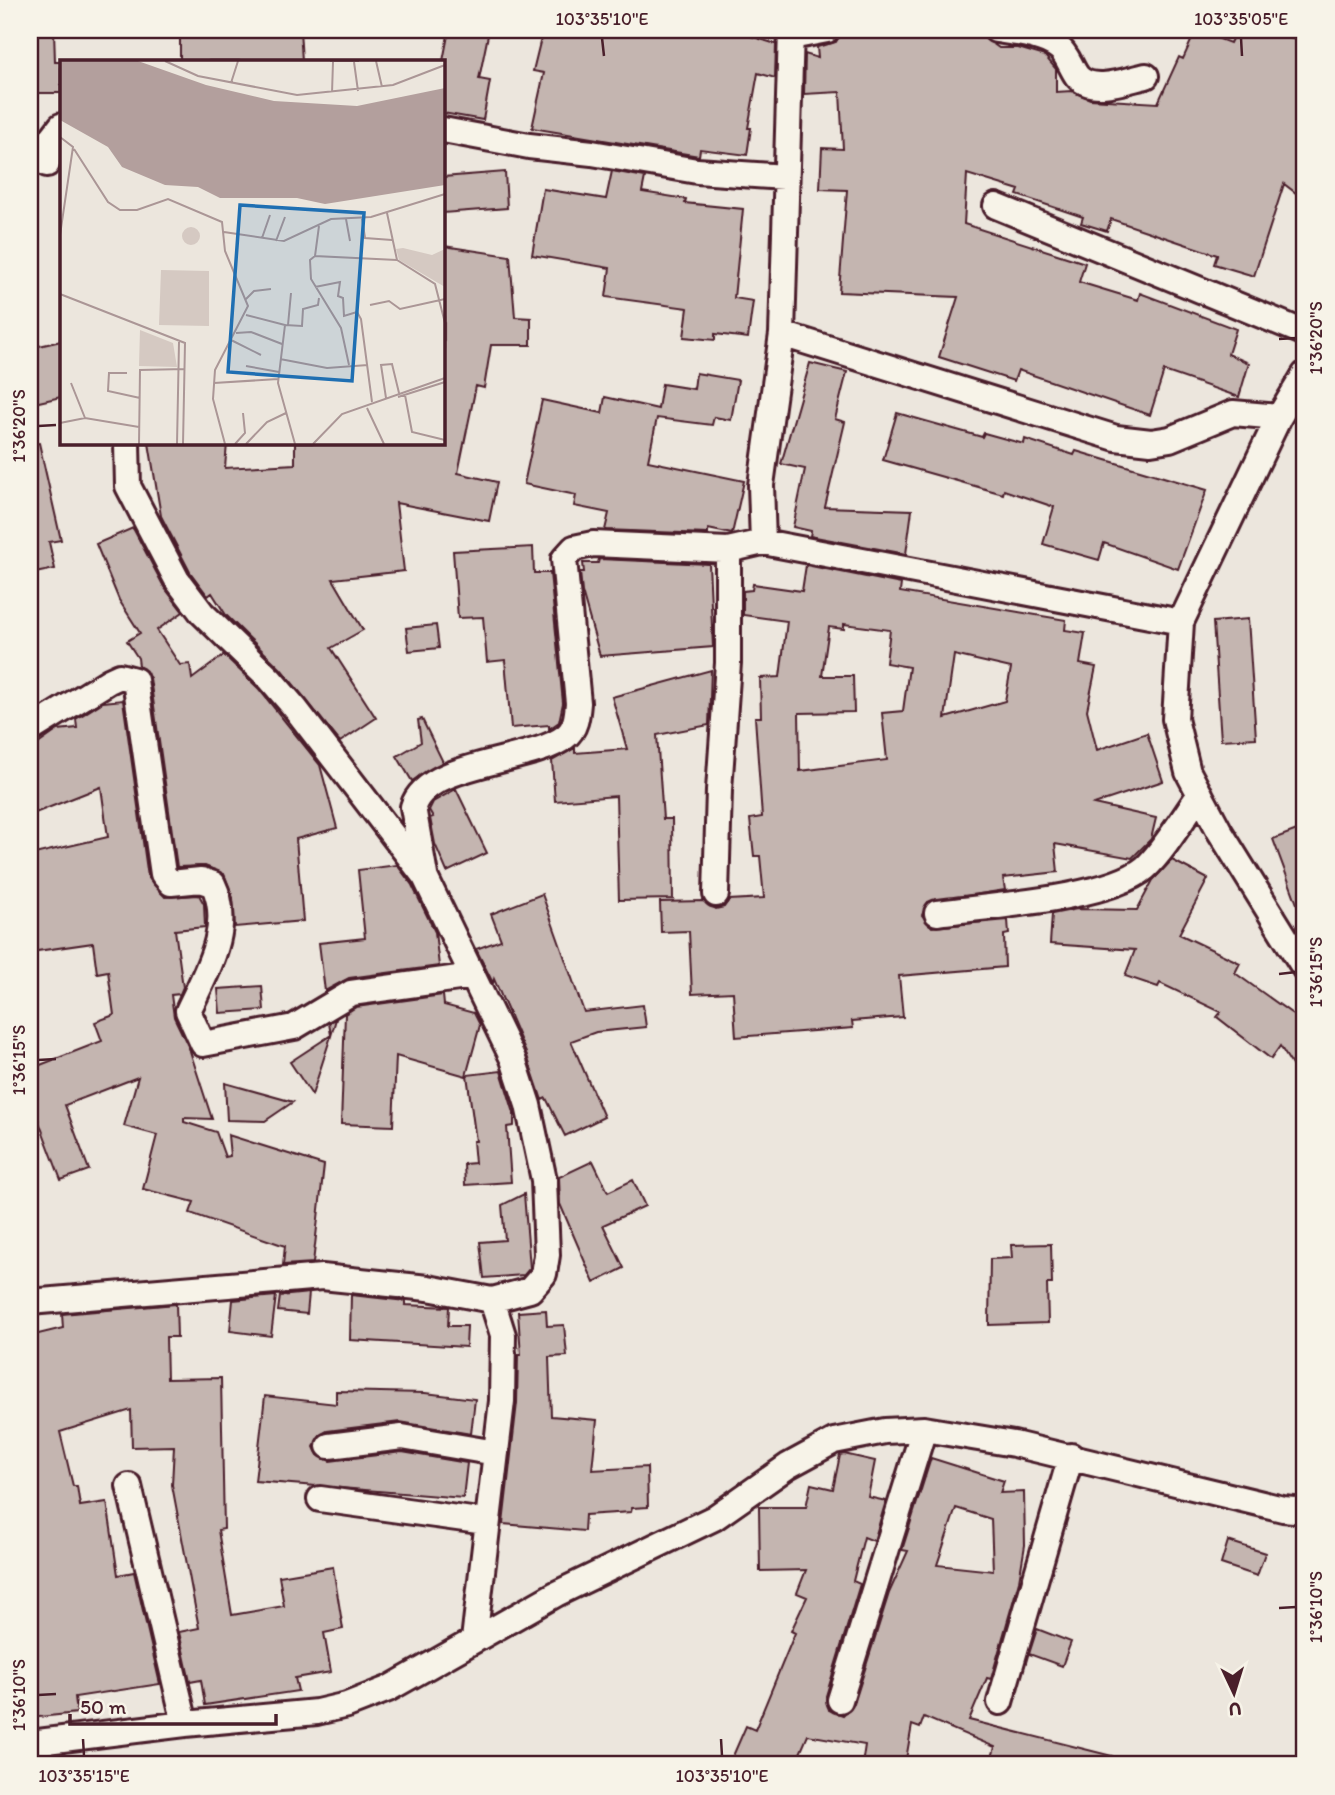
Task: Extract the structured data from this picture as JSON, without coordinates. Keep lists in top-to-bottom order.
{
  "scale_bar": "50 m",
  "north": "bottom",
  "coordinates": [
    "103°35'10\"E",
    "103°35'05\"E",
    "1°36'20\"S",
    "1°36'15\"S",
    "1°36'10\"S",
    "103°35'15\"E"
  ]
}
